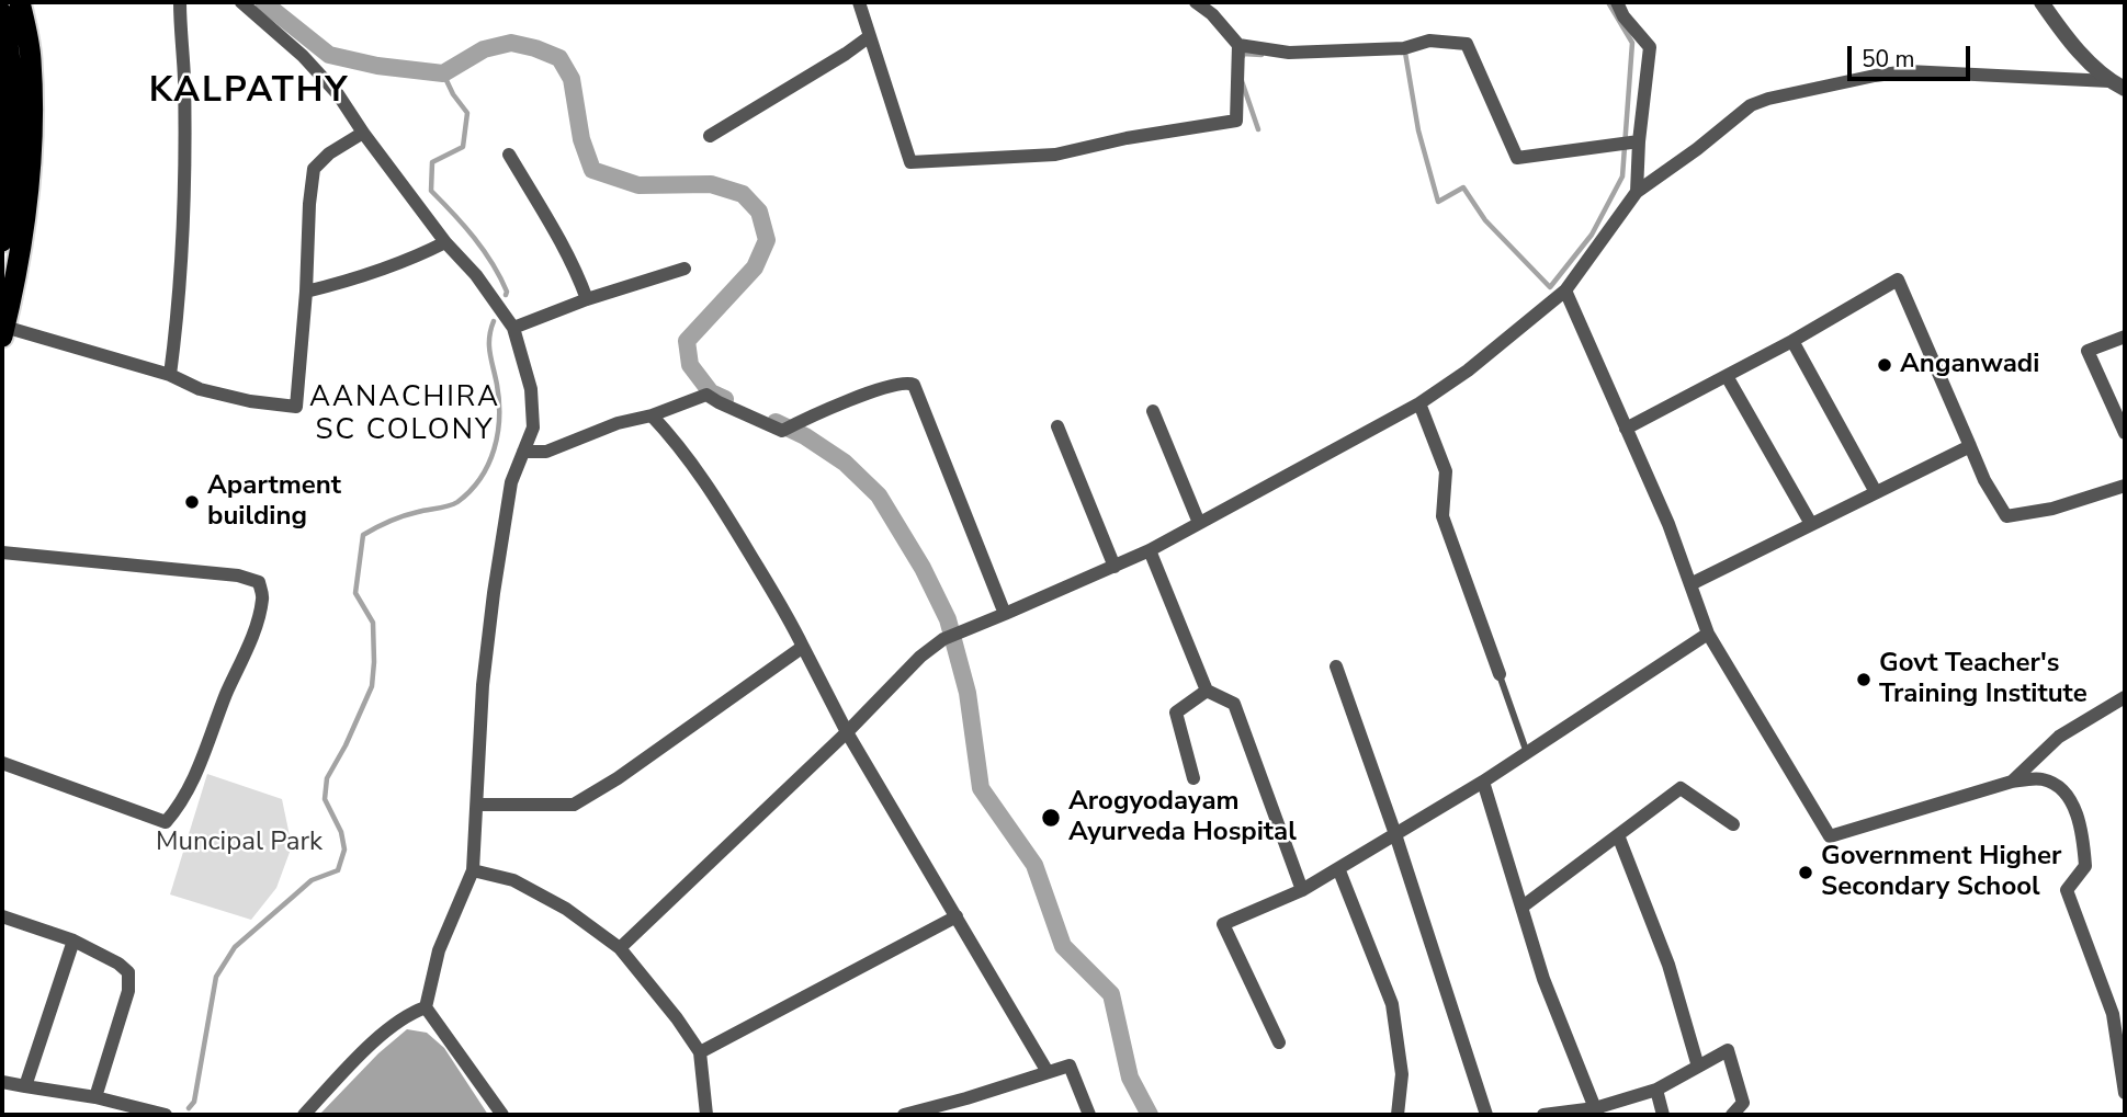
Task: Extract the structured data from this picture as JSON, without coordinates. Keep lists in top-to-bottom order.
{
  "districts": ["KALPATHY", "AANACHIRA SC COLONY"],
  "parks": ["Muncipal Park"],
  "places": [
    "Anganwadi",
    "Apartment building",
    "Govt Teacher's Training Institute",
    "Arogyodayam Ayurveda Hospital",
    "Government Higher Secondary School"
  ],
  "scale_bar": "50 m"
}
